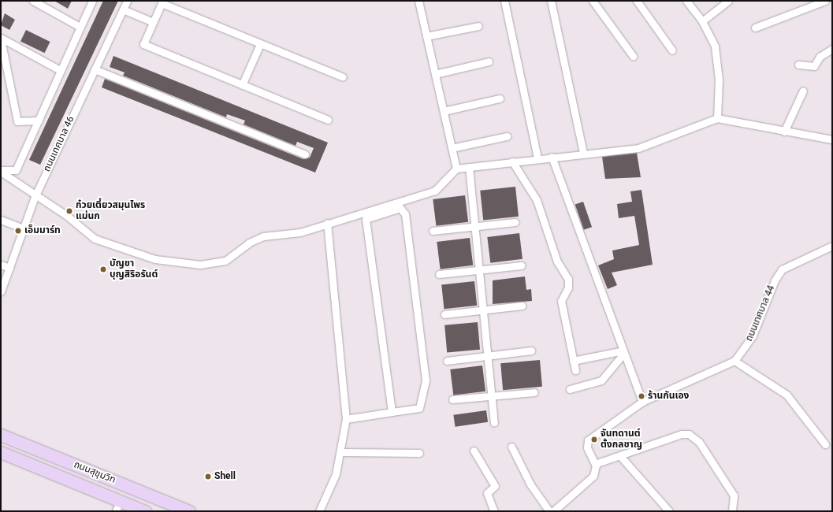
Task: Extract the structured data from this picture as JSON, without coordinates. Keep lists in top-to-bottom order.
{
  "streets": {
    "highway": ["ถนนสุขุมวิท"],
    "street": ["ถนนเทศบาล 46", "ถนนเทศบาล 44"]
  },
  "places": [
    "ก๋วยเตี๋ยวสมุนไพร แม่นก",
    "เอ็มมาร์ท",
    "บัญชา บุญสิริอรันต์",
    "ร้านกันเอง",
    "จันทดานต์ ตั้งกลชาญ",
    "Shell"
  ]
}
